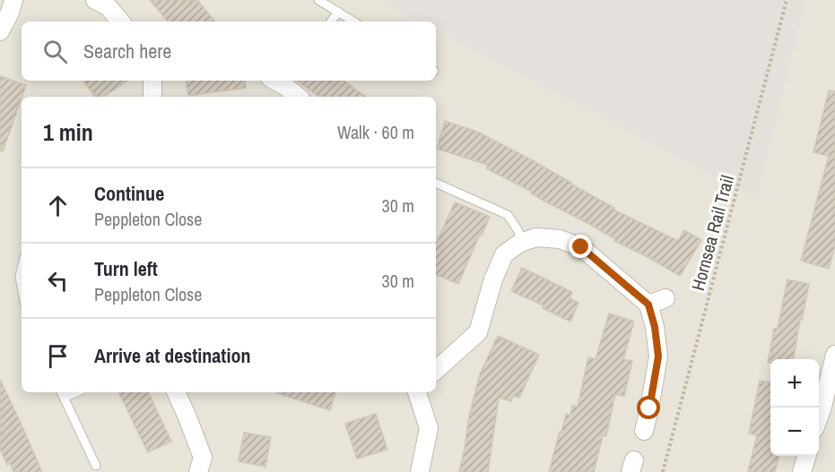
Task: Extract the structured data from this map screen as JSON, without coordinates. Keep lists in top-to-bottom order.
{
  "streets": {
    "path": ["Hornsea Rail Trail"]
  },
  "page": {
    "search": "Search here",
    "heading": ["1 min", "Walk · 60 m"],
    "list": [
      ["Continue", "Peppleton Close", "30 m"],
      ["Turn left", "Peppleton Close", "30 m"],
      "Arrive at destination"
    ],
    "map_buttons": ["+", "−"]
  }
}
